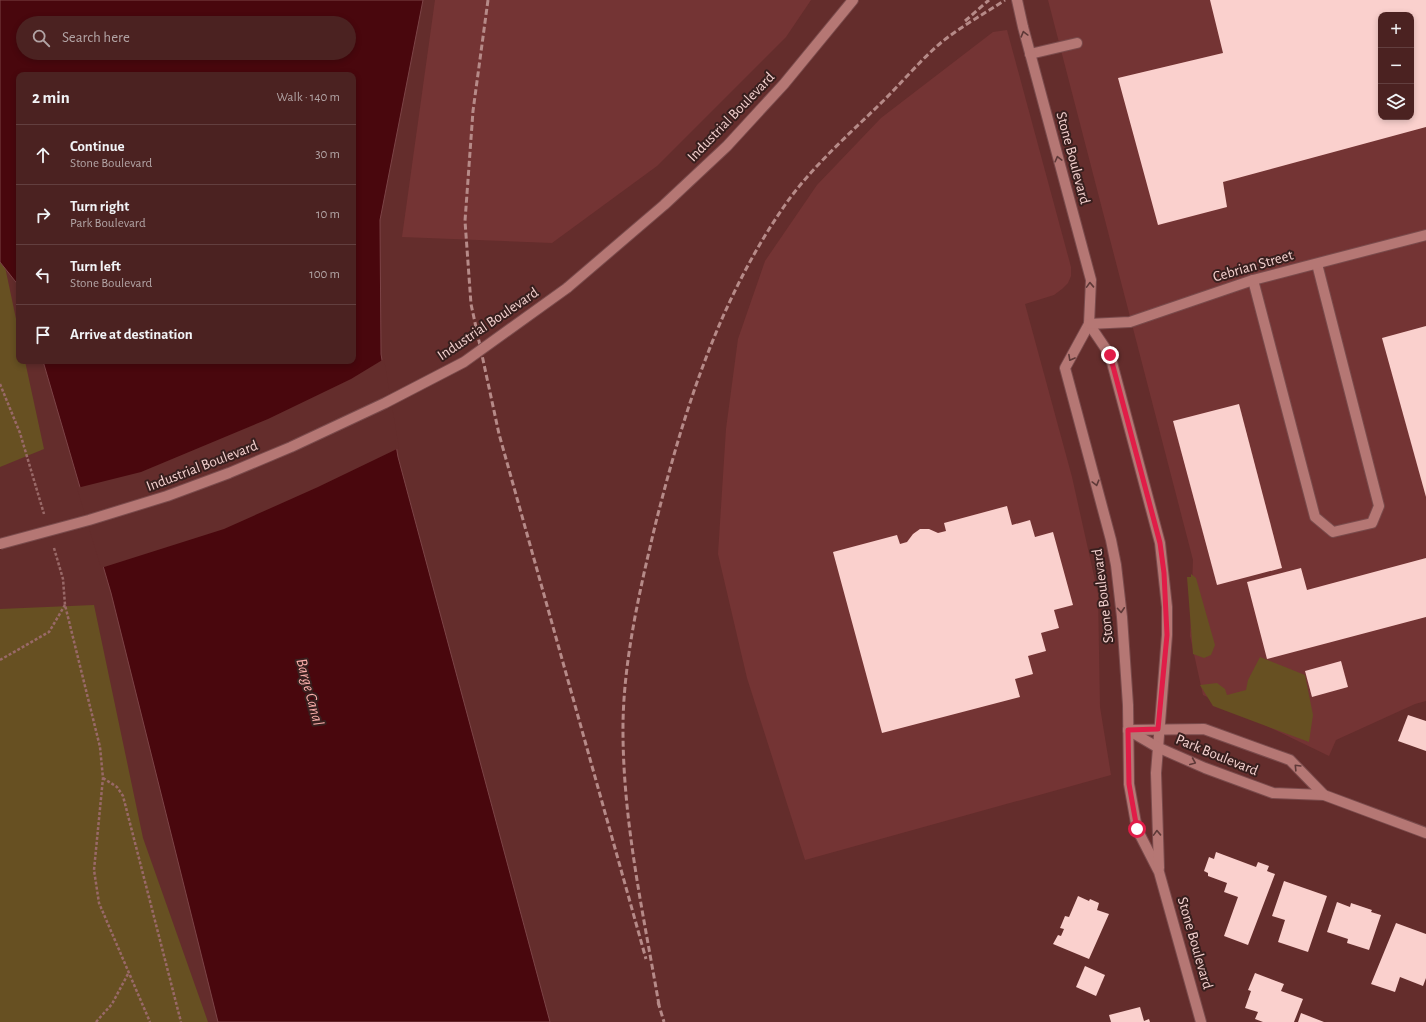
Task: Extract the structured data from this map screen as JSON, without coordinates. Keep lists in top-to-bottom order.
{
  "streets": {
    "street": [
      "Industrial Boulevard",
      "Stone Boulevard",
      "Cebrian Street",
      "Park Boulevard"
    ]
  },
  "crossings": [
    ["Stone Boulevard", "Cebrian Street"],
    ["Stone Boulevard", "Park Boulevard"]
  ],
  "water": ["Barge Canal"],
  "page": {
    "map_buttons": ["+", "−"],
    "search": "Search here",
    "heading": ["2 min", "Walk · 140 m"],
    "list": [
      ["Continue", "Stone Boulevard", "30 m"],
      ["Turn right", "Park Boulevard", "10 m"],
      ["Turn left", "Stone Boulevard", "100 m"],
      "Arrive at destination"
    ]
  }
}
